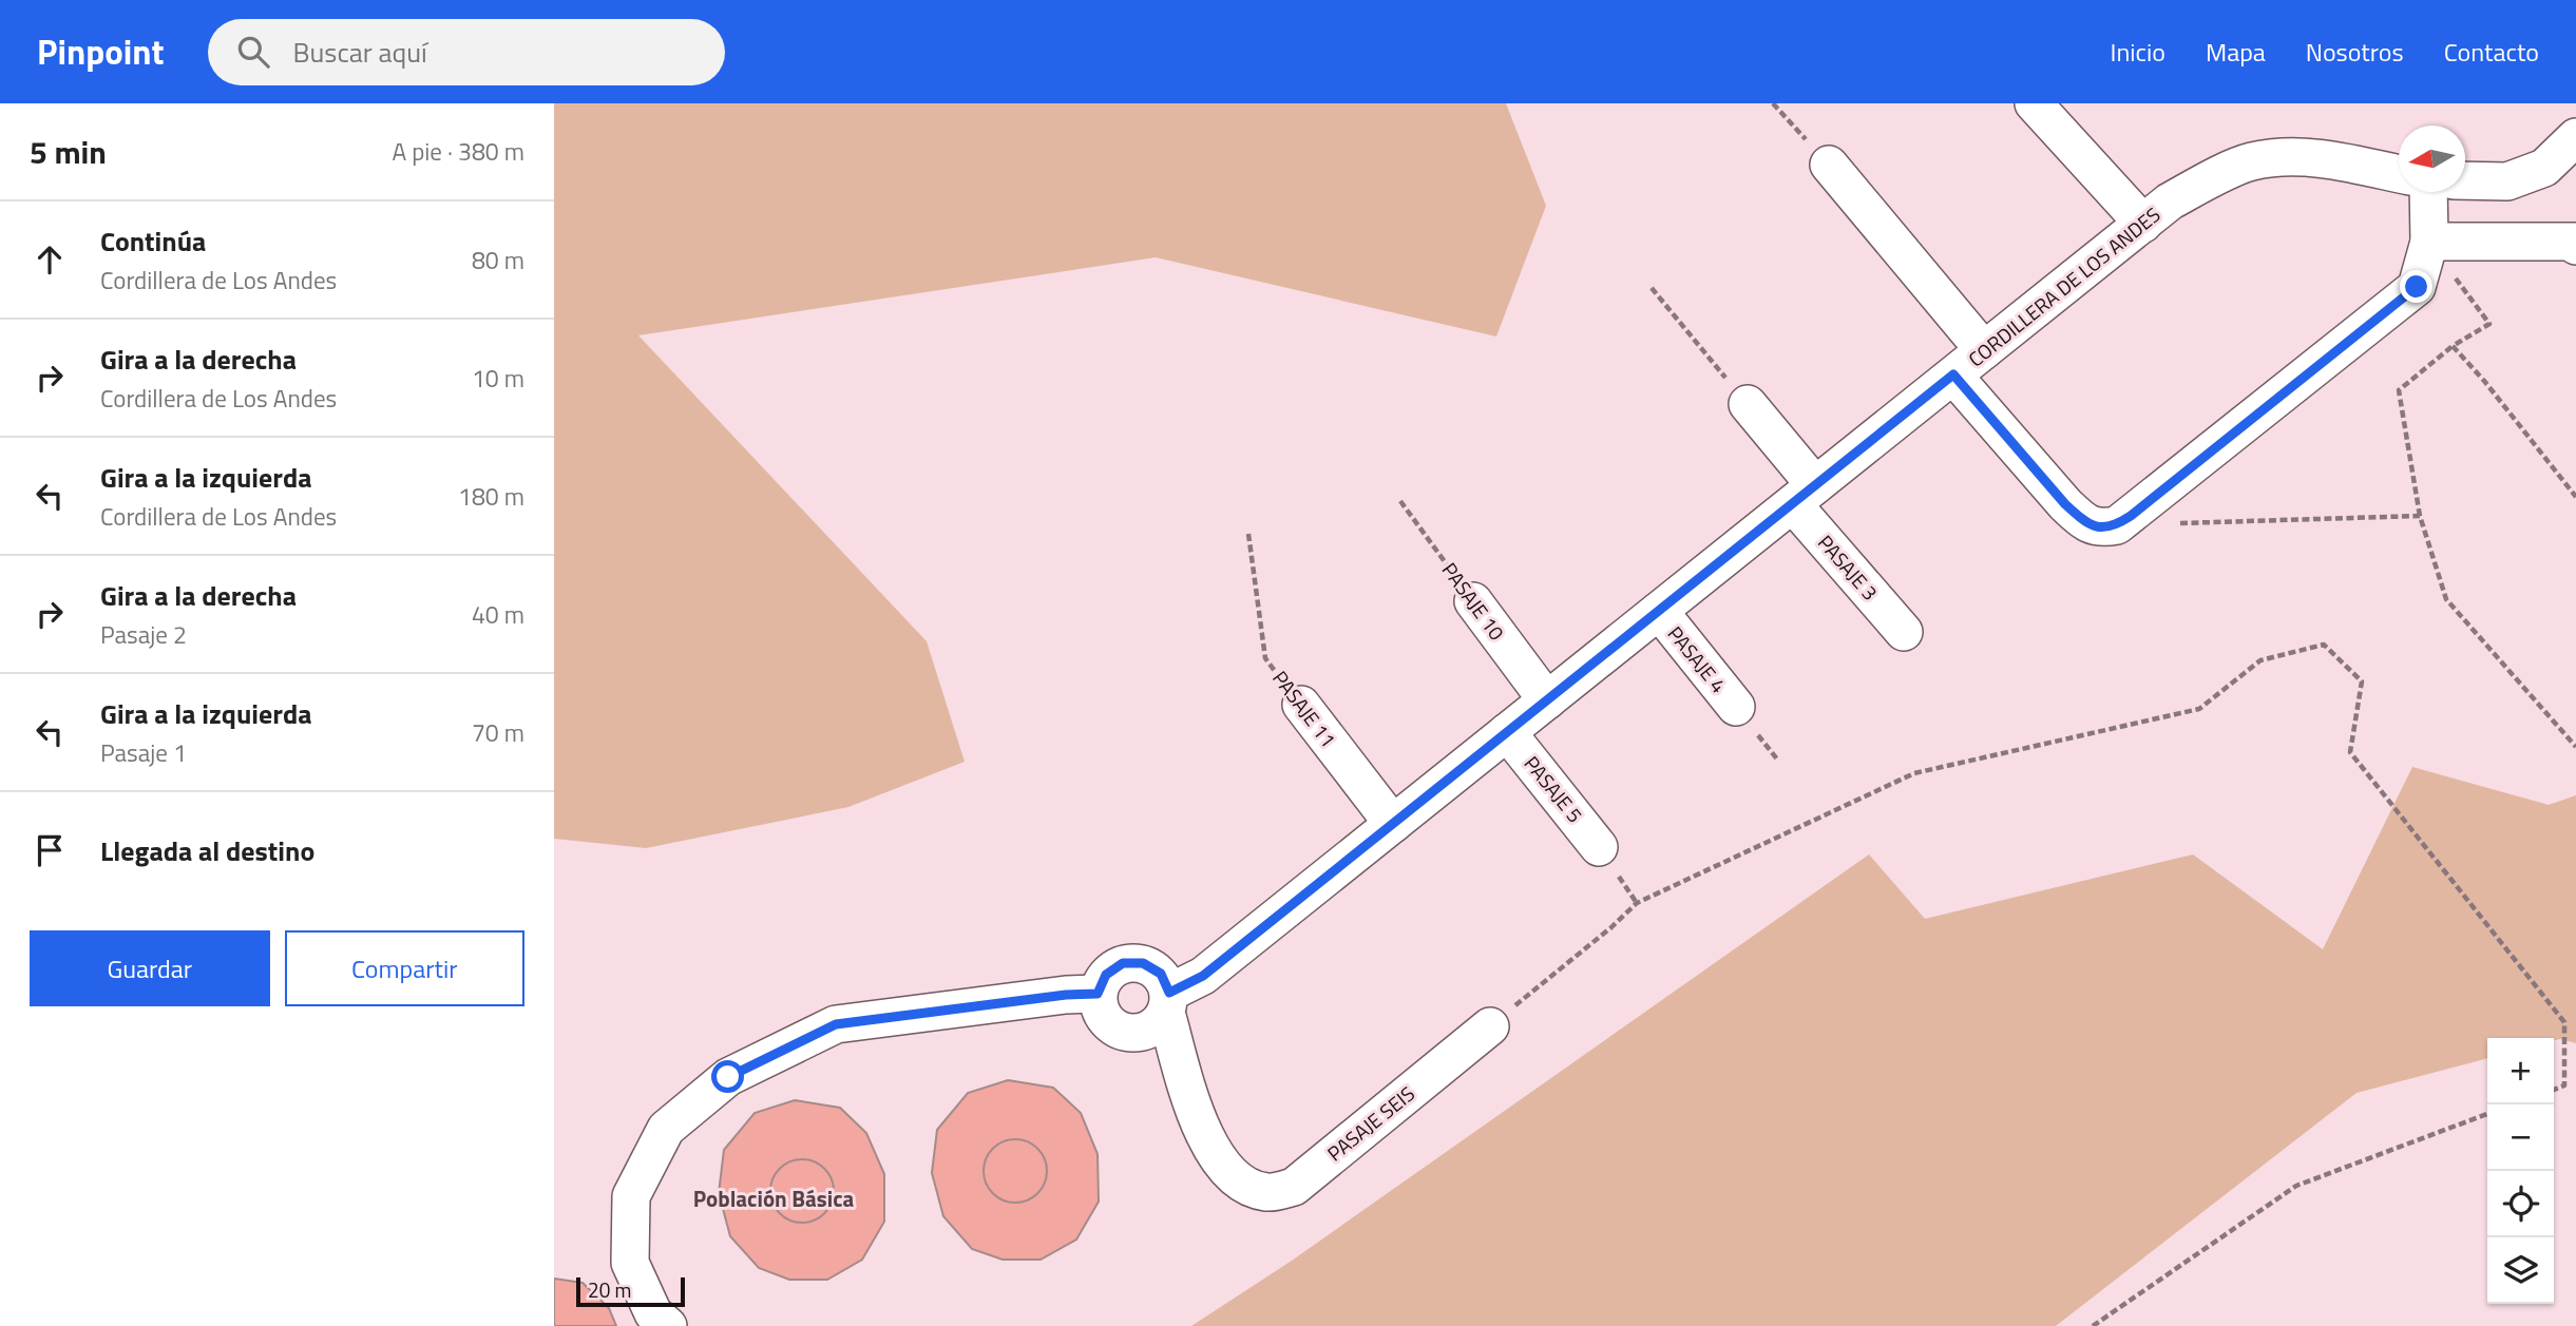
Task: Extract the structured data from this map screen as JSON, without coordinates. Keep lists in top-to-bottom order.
{
  "streets": {
    "street": [
      "CORDILLERA DE LOS ANDES",
      "PASAJE 3",
      "PASAJE 10",
      "PASAJE 4",
      "PASAJE 11",
      "PASAJE 5",
      "PASAJE SEIS"
    ]
  },
  "crossings": [
    ["CORDILLERA DE LOS ANDES", "PASAJE 3"],
    ["CORDILLERA DE LOS ANDES", "PASAJE 10"],
    ["CORDILLERA DE LOS ANDES", "PASAJE 4"],
    ["CORDILLERA DE LOS ANDES", "PASAJE 11"],
    ["CORDILLERA DE LOS ANDES", "PASAJE 5"],
    ["CORDILLERA DE LOS ANDES", "PASAJE SEIS"]
  ],
  "districts": ["Población Básica"],
  "scale_bar": "20 m",
  "north": "left",
  "page": {
    "header": "Pinpoint",
    "search": "Buscar aquí",
    "nav": [
      "Inicio",
      "Mapa",
      "Nosotros",
      "Contacto"
    ],
    "heading": ["5 min", "A pie · 380 m"],
    "list": [
      ["Continúa", "Cordillera de Los Andes", "80 m"],
      ["Gira a la derecha", "Cordillera de Los Andes", "10 m"],
      ["Gira a la izquierda", "Cordillera de Los Andes", "180 m"],
      ["Gira a la derecha", "Pasaje 2", "40 m"],
      ["Gira a la izquierda", "Pasaje 1", "70 m"],
      "Llegada al destino"
    ],
    "buttons": ["Guardar", "Compartir"],
    "map_buttons": ["+", "−"],
    "scale": "20 m"
  }
}
